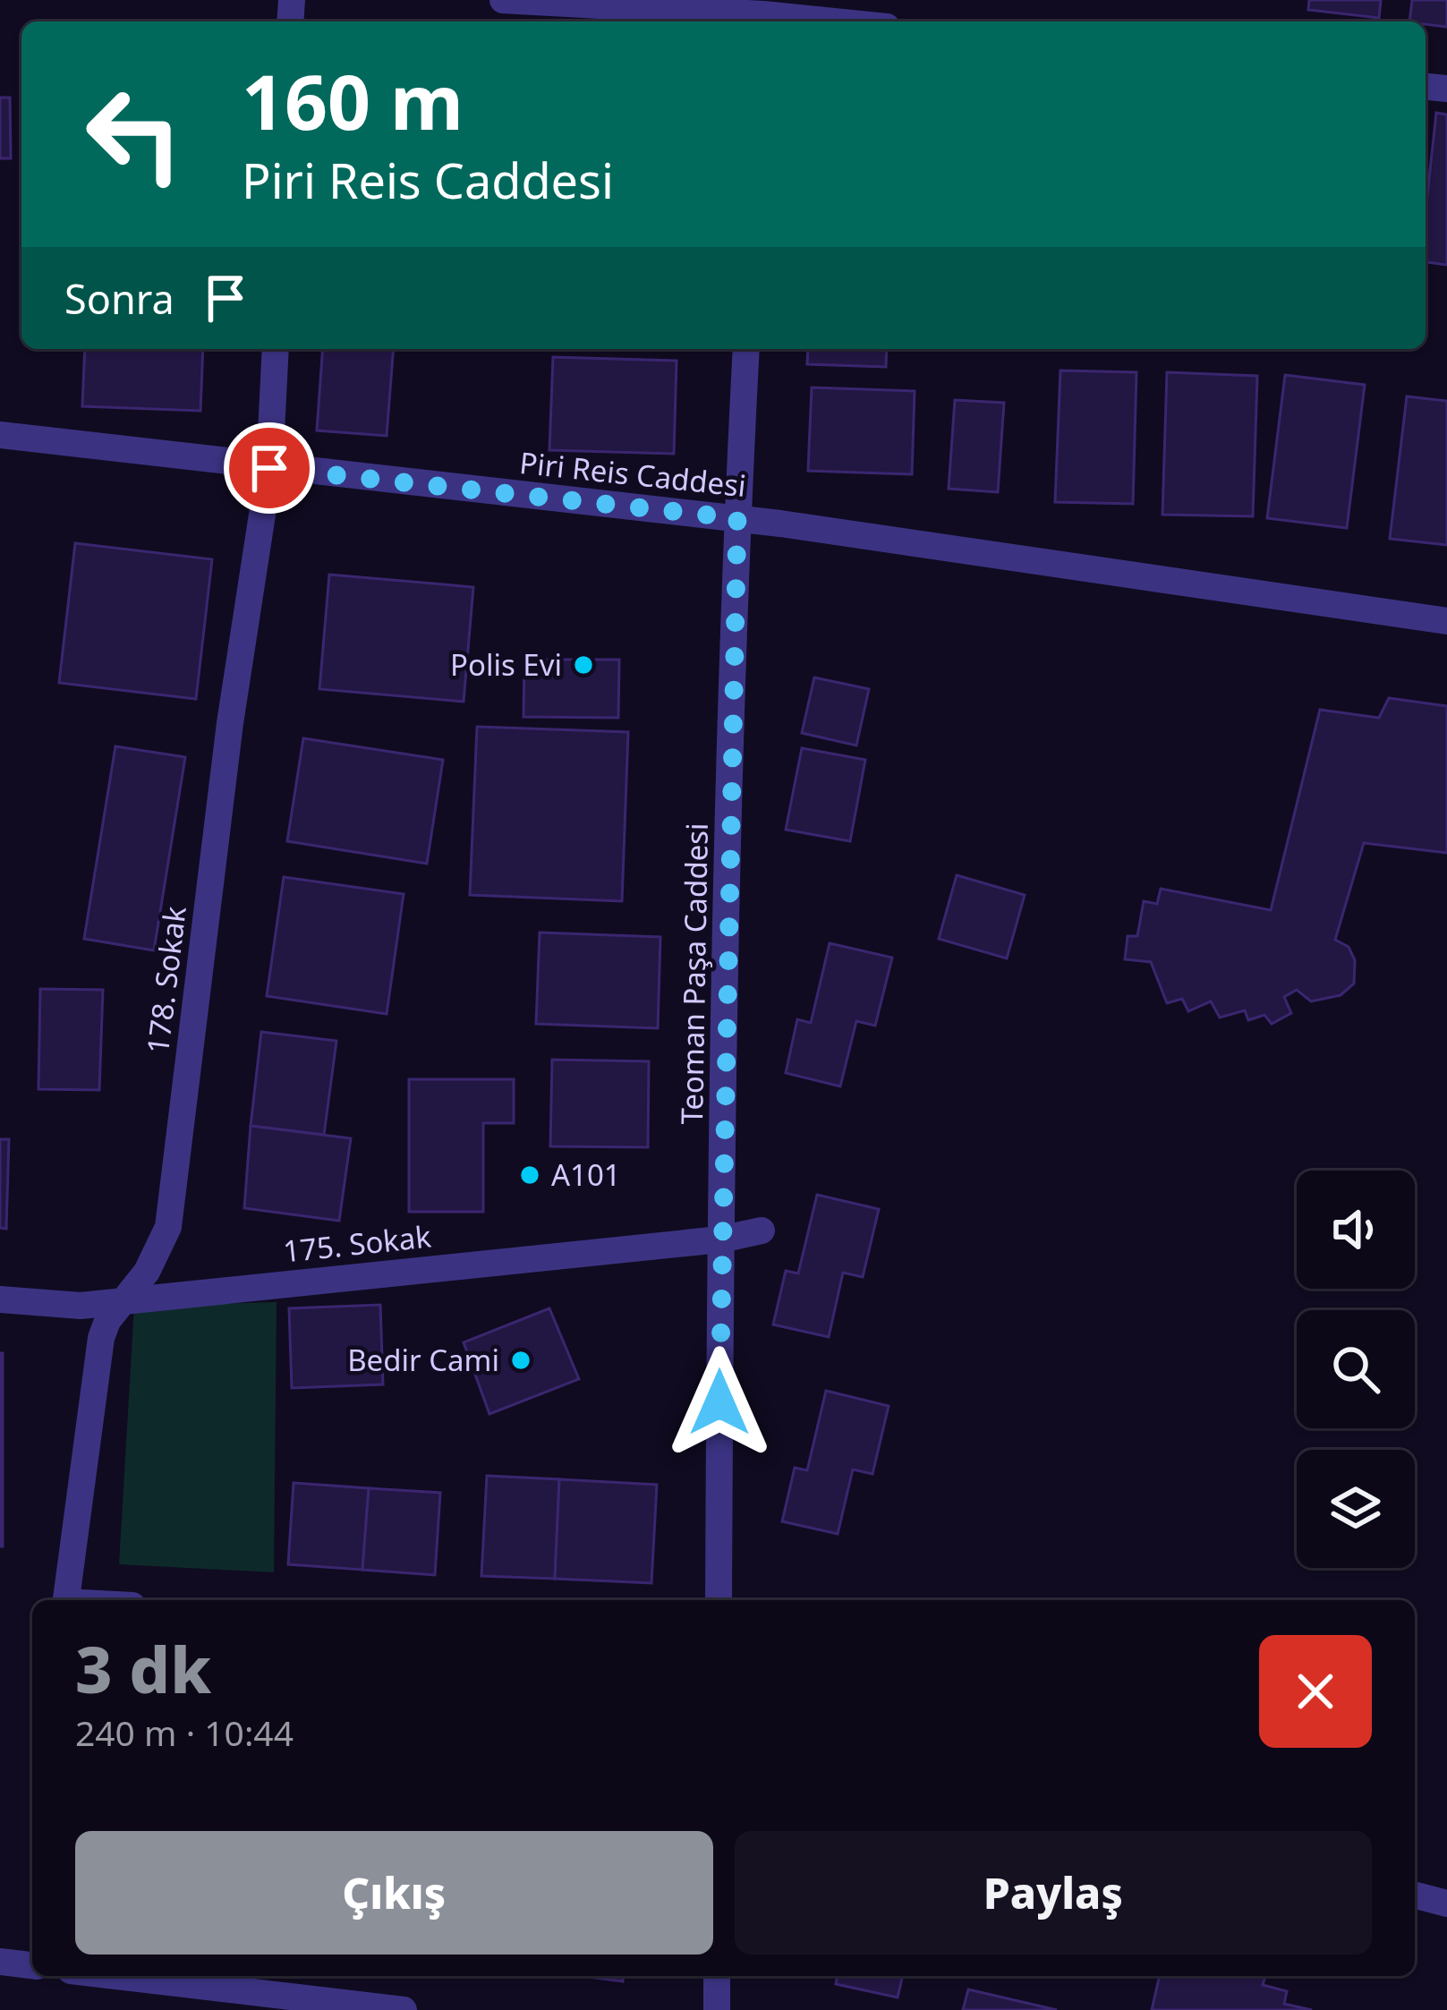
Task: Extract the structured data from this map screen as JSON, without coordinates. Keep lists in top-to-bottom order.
{
  "streets": {
    "street": [
      "Piri Reis Caddesi",
      "Teoman Paşa Caddesi",
      "178. Sokak",
      "175. Sokak"
    ]
  },
  "crossings": [
    ["Piri Reis Caddesi", "Teoman Paşa Caddesi"],
    ["Piri Reis Caddesi", "178. Sokak"],
    ["Teoman Paşa Caddesi", "175. Sokak"],
    ["178. Sokak", "175. Sokak"]
  ],
  "places": ["Polis Evi", "A101", "Bedir Cami"],
  "page": {
    "turn": ["160 m", "Piri Reis Caddesi"],
    "then": "Sonra",
    "heading": ["3 dk", "240 m · 10:44"],
    "buttons": ["Çıkış", "Paylaş"]
  }
}
